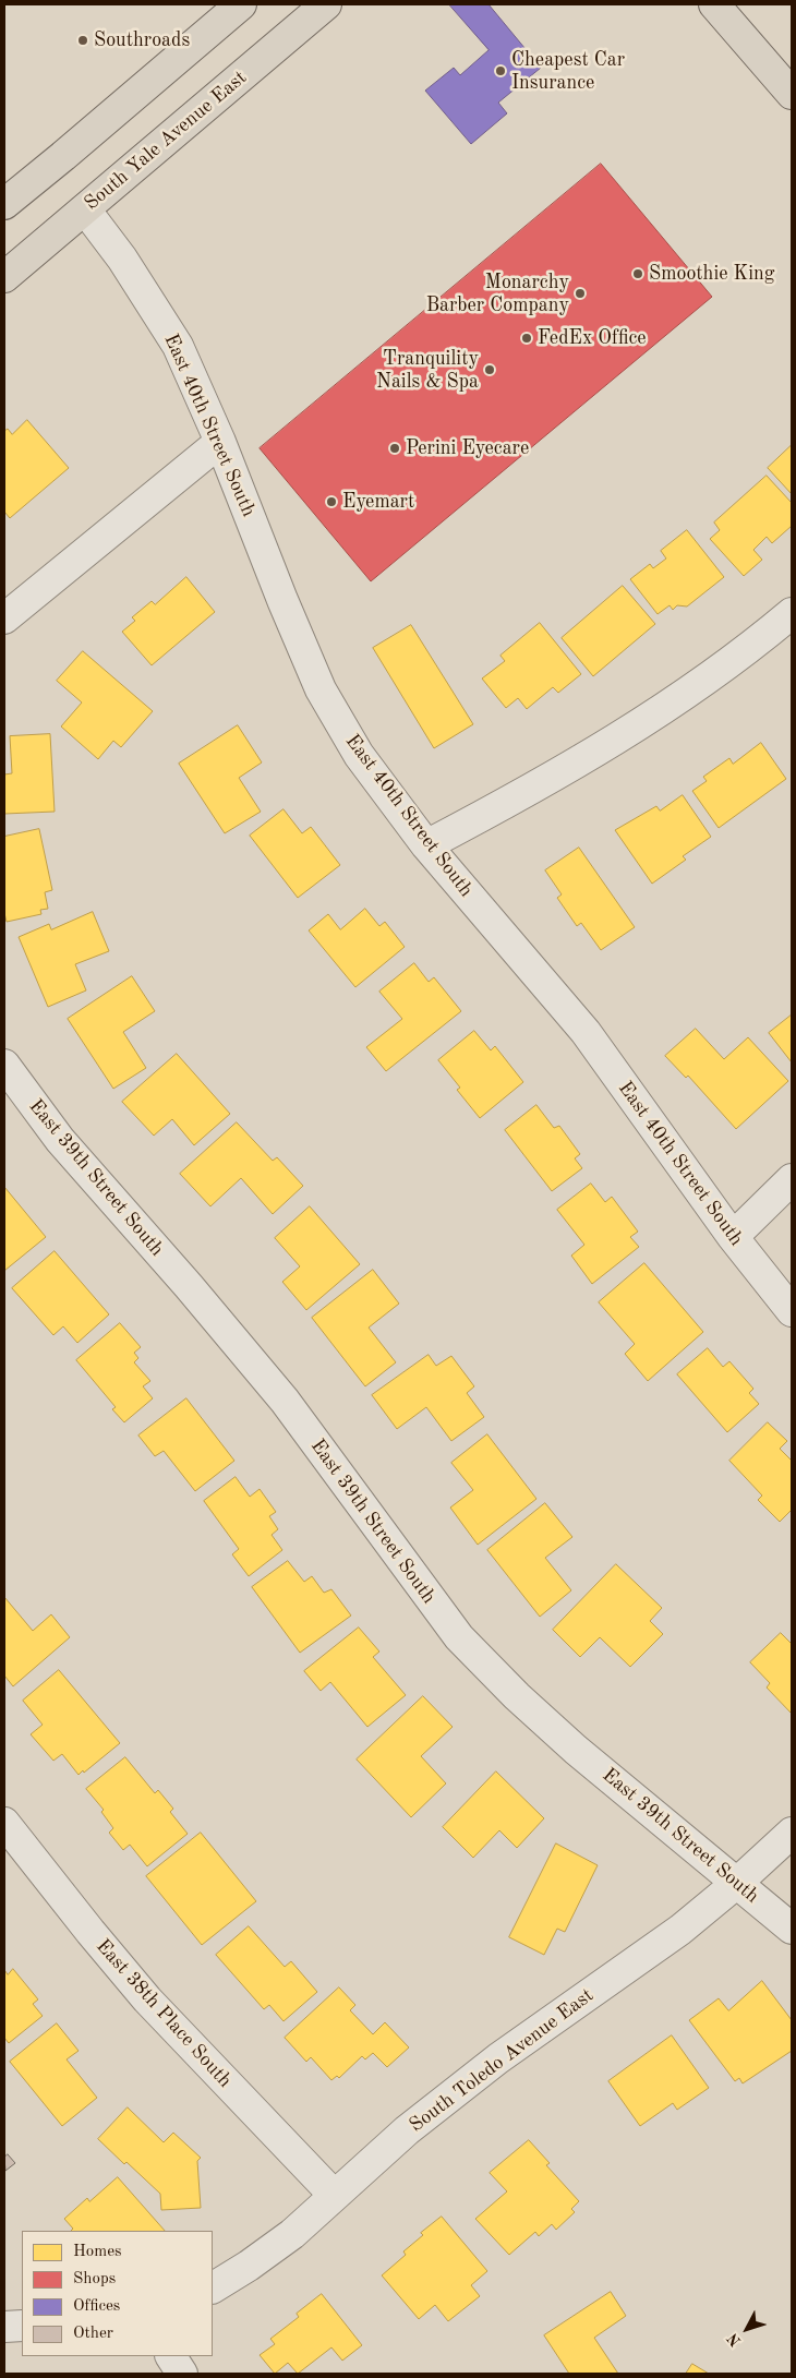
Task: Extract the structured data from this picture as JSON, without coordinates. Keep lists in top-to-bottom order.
{
  "streets": {
    "main road": ["South Yale Avenue East"],
    "street": [
      "East 40th Street South",
      "East 39th Street South",
      "East 38th Place South",
      "South Toledo Avenue East"
    ]
  },
  "crossings": [
    ["South Yale Avenue East", "East 40th Street South"],
    ["East 39th Street South", "South Toledo Avenue East"],
    ["East 38th Place South", "South Toledo Avenue East"]
  ],
  "places": [
    "Southroads",
    "Cheapest Car Insurance",
    "Smoothie King",
    "Monarchy Barber Company",
    "FedEx Office",
    "Tranquility Nails & Spa",
    "Perini Eyecare",
    "Eyemart"
  ],
  "legend": [
    "Homes",
    "Shops",
    "Offices",
    "Other"
  ],
  "north": "bottom left"
}
